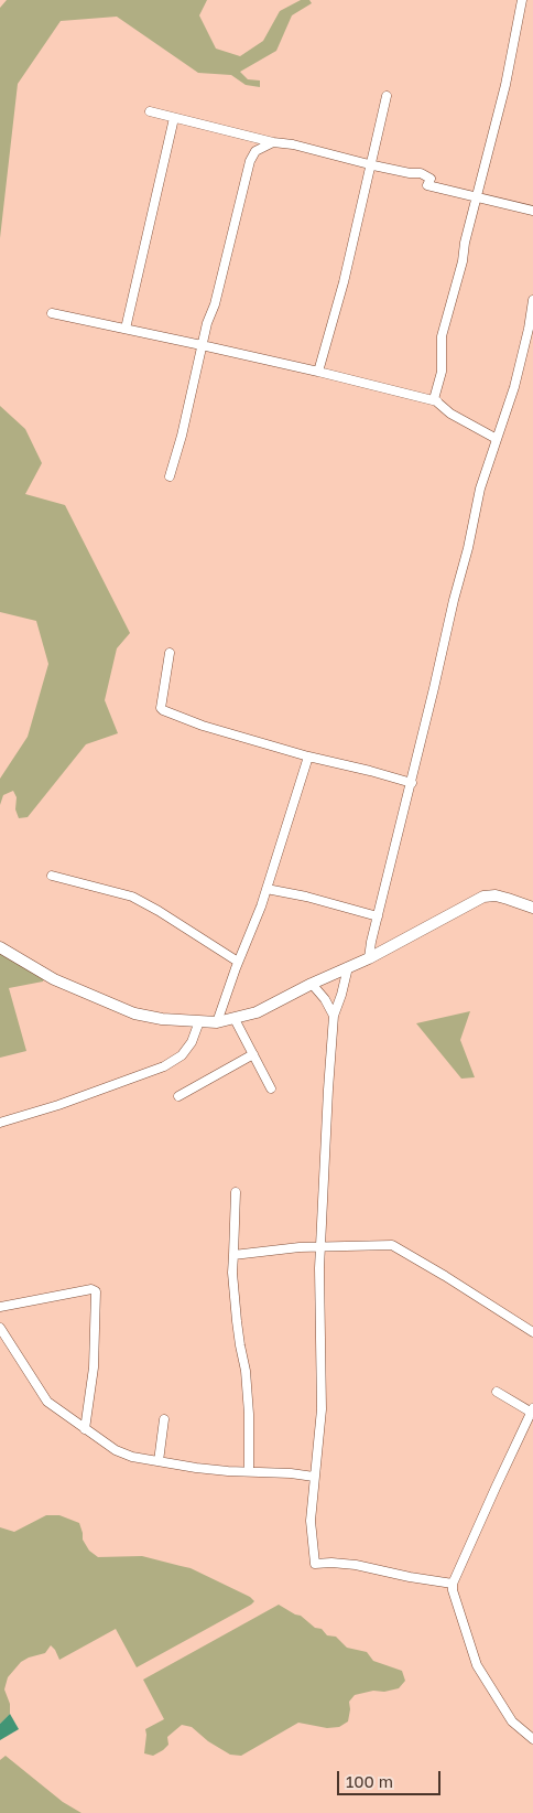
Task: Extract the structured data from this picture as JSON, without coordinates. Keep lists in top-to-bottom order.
{
  "scale_bar": "100 m"
}
